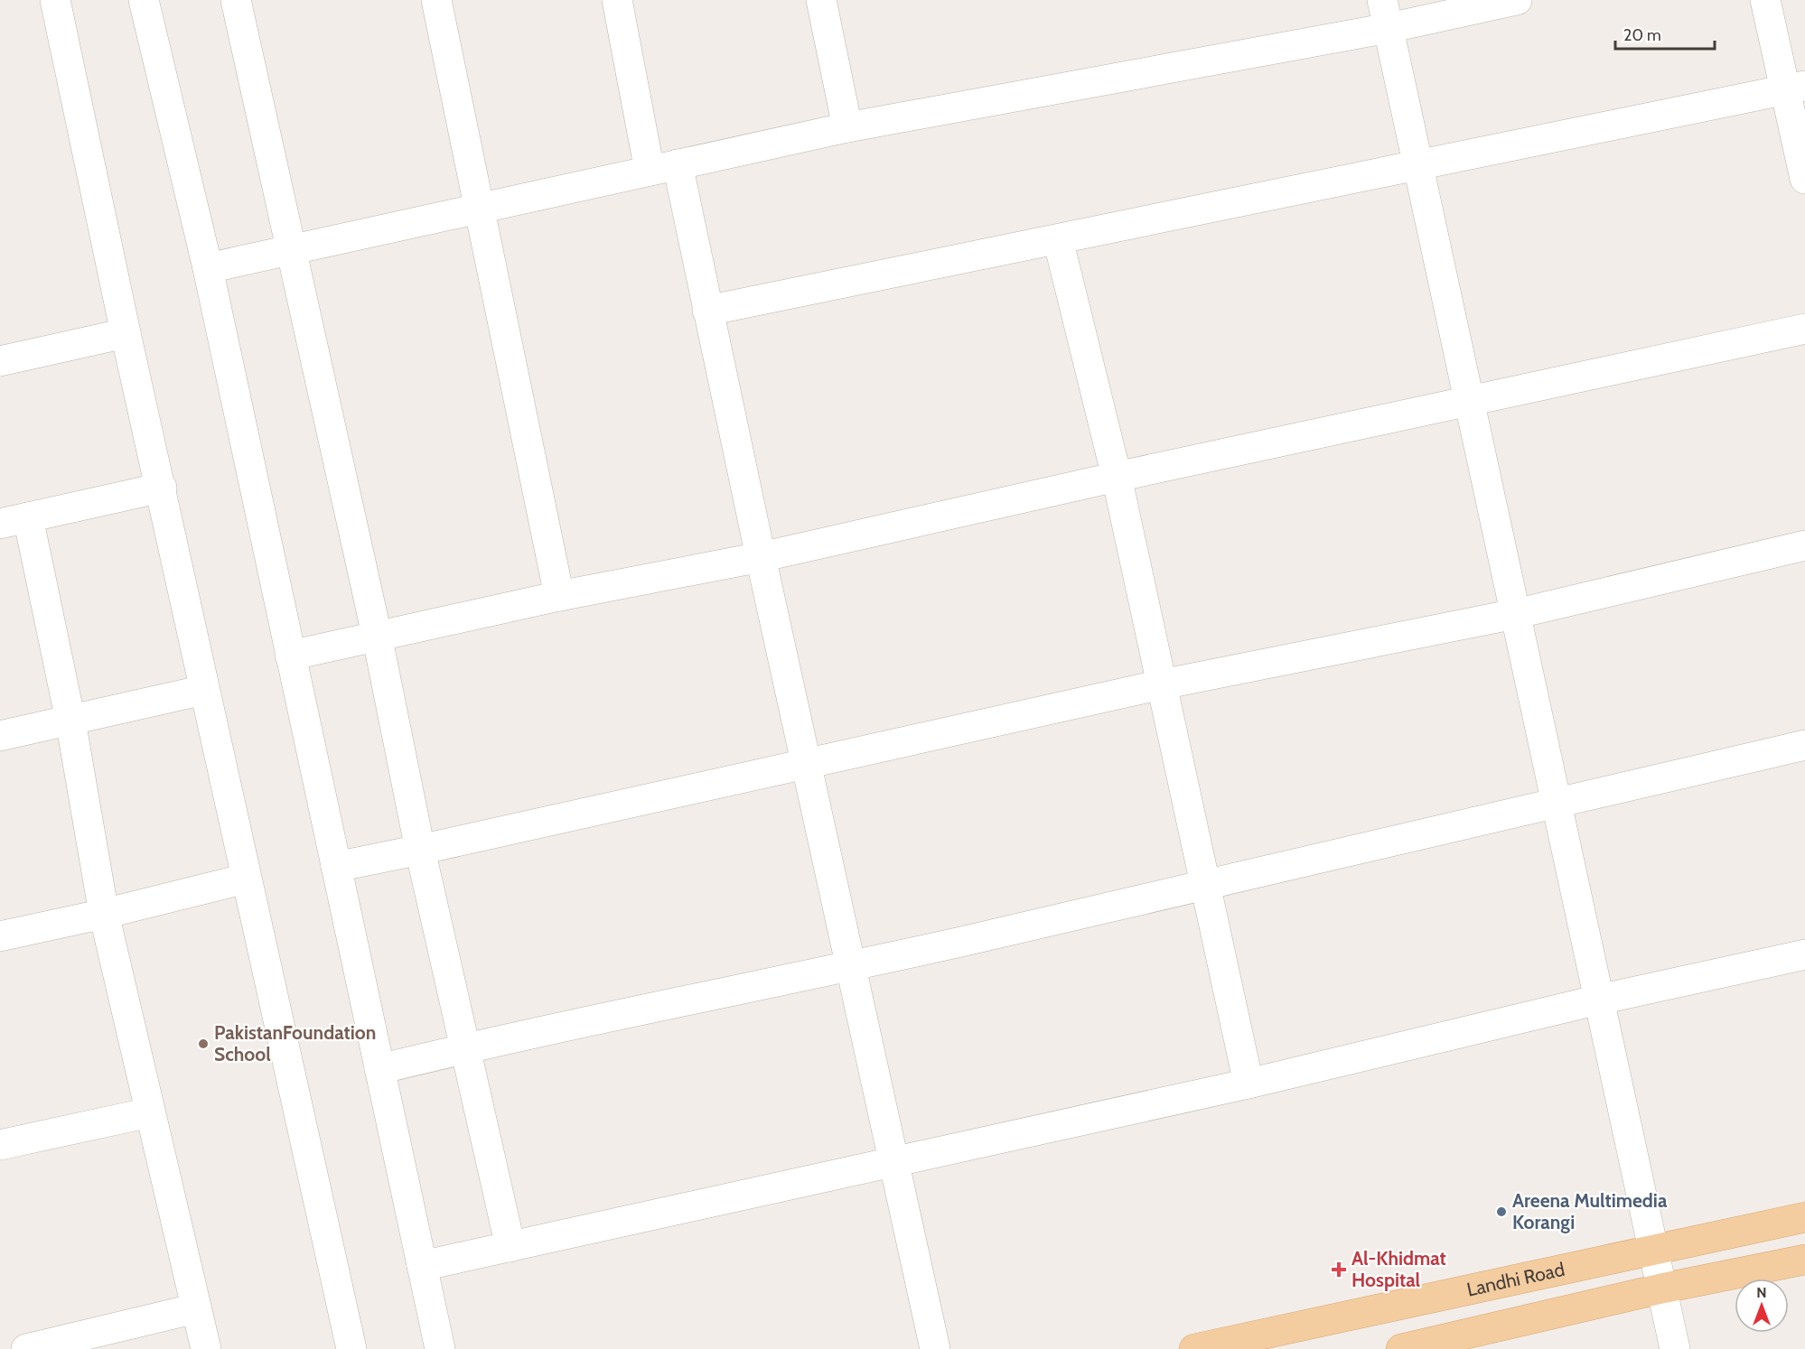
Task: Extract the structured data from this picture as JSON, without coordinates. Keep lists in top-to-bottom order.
{
  "streets": {
    "main road": ["Landhi Road"]
  },
  "places": {
    "other": ["PakistanFoundation School", "Areena Multimedia Korangi"],
    "health": ["Al-Khidmat Hospital"]
  },
  "scale_bar": "20 m",
  "north": "top"
}
